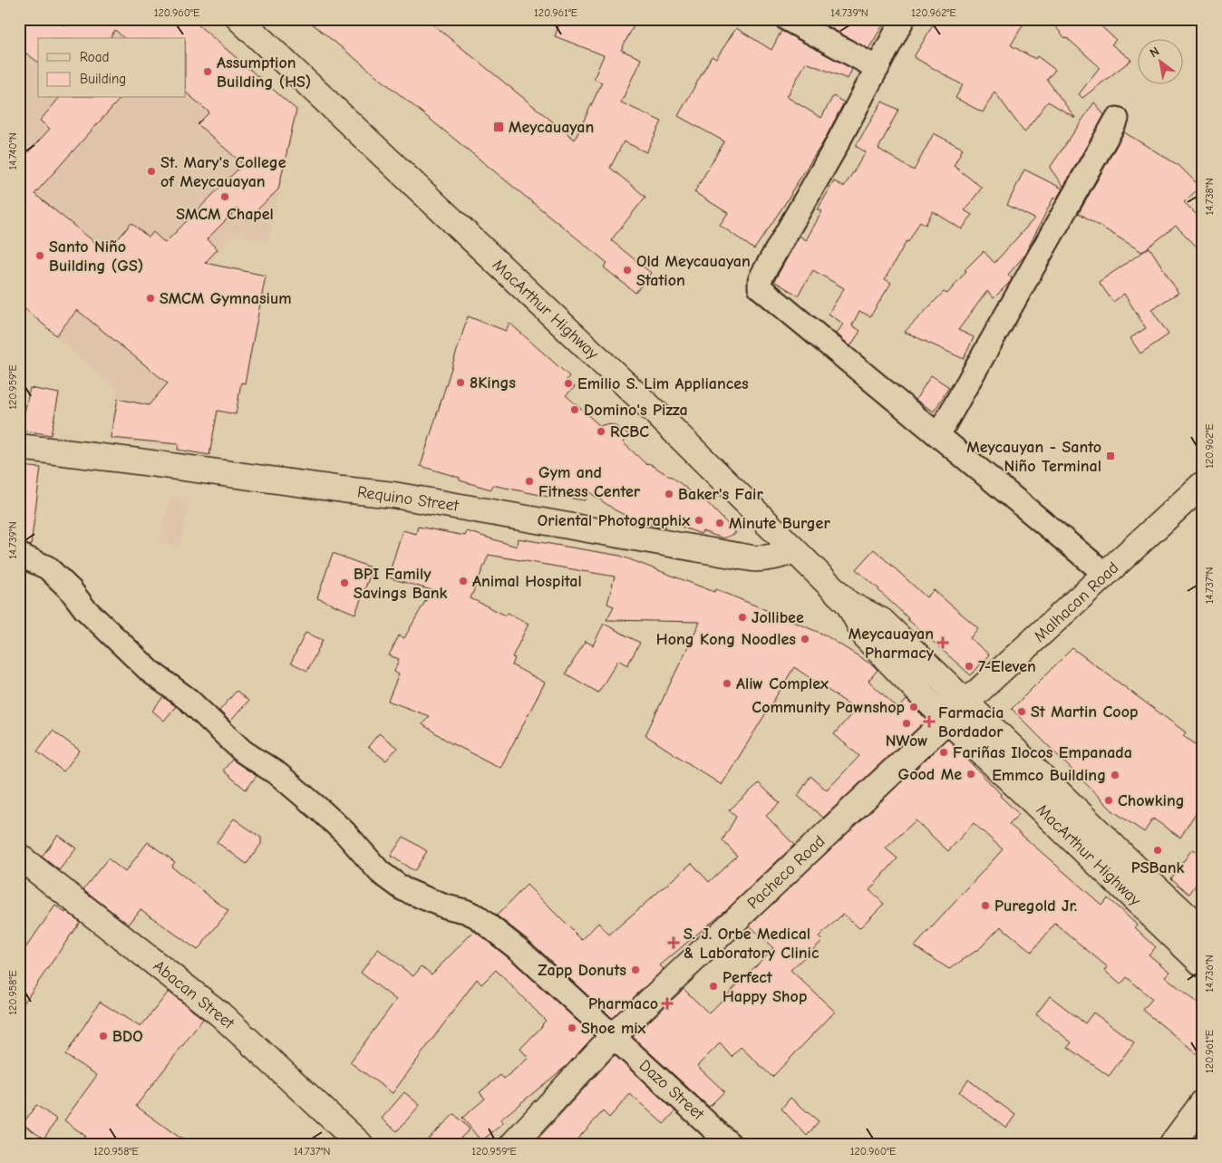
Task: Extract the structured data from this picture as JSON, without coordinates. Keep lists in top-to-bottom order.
{
  "streets": {
    "main road": [
      "MacArthur Highway",
      "Requino Street",
      "Malhacan Road",
      "Pacheco Road",
      "Abacan Street"
    ],
    "street": ["Dazo Street"]
  },
  "crossings": [
    ["MacArthur Highway", "Requino Street"],
    ["MacArthur Highway", "Malhacan Road"],
    ["MacArthur Highway", "Pacheco Road"],
    ["Malhacan Road", "Pacheco Road"],
    ["Pacheco Road", "Dazo Street"]
  ],
  "places": {
    "other": [
      "Assumption Building (HS)",
      "St. Mary's College of Meycauayan",
      "SMCM Chapel",
      "Santo Niño Building (GS)",
      "Old Meycauayan Station",
      "SMCM Gymnasium",
      "8Kings",
      "Emilio S. Lim Appliances",
      "Domino's Pizza",
      "RCBC",
      "Gym and Fitness Center",
      "Baker's Fair",
      "Oriental Photographix",
      "Minute Burger",
      "Animal Hospital",
      "BPI Family Savings Bank",
      "Jollibee",
      "Hong Kong Noodles",
      "7-Eleven",
      "Aliw Complex",
      "Community Pawnshop",
      "St Martin Coop",
      "NWow",
      "Fariñas Ilocos Empanada",
      "Good Me",
      "Emmco Building",
      "Chowking",
      "PSBank",
      "Puregold Jr.",
      "Zapp Donuts",
      "Perfect Happy Shop",
      "Shoe mix",
      "BDO"
    ],
    "transit": ["Meycauayan", "Meycauyan - Santo Niño Terminal"],
    "health": [
      "Meycauayan Pharmacy",
      "Farmacia Bordador",
      "S. J. Orbe Medical & Laboratory Clinic",
      "Pharmaco"
    ]
  },
  "legend": ["Road", "Building"],
  "north": "top left",
  "coordinates": [
    "120.960°E",
    "120.961°E",
    "14.739°N",
    "120.962°E",
    "14.740°N",
    "14.738°N",
    "120.959°E",
    "14.737°N",
    "14.736°N",
    "120.958°E"
  ]
}
